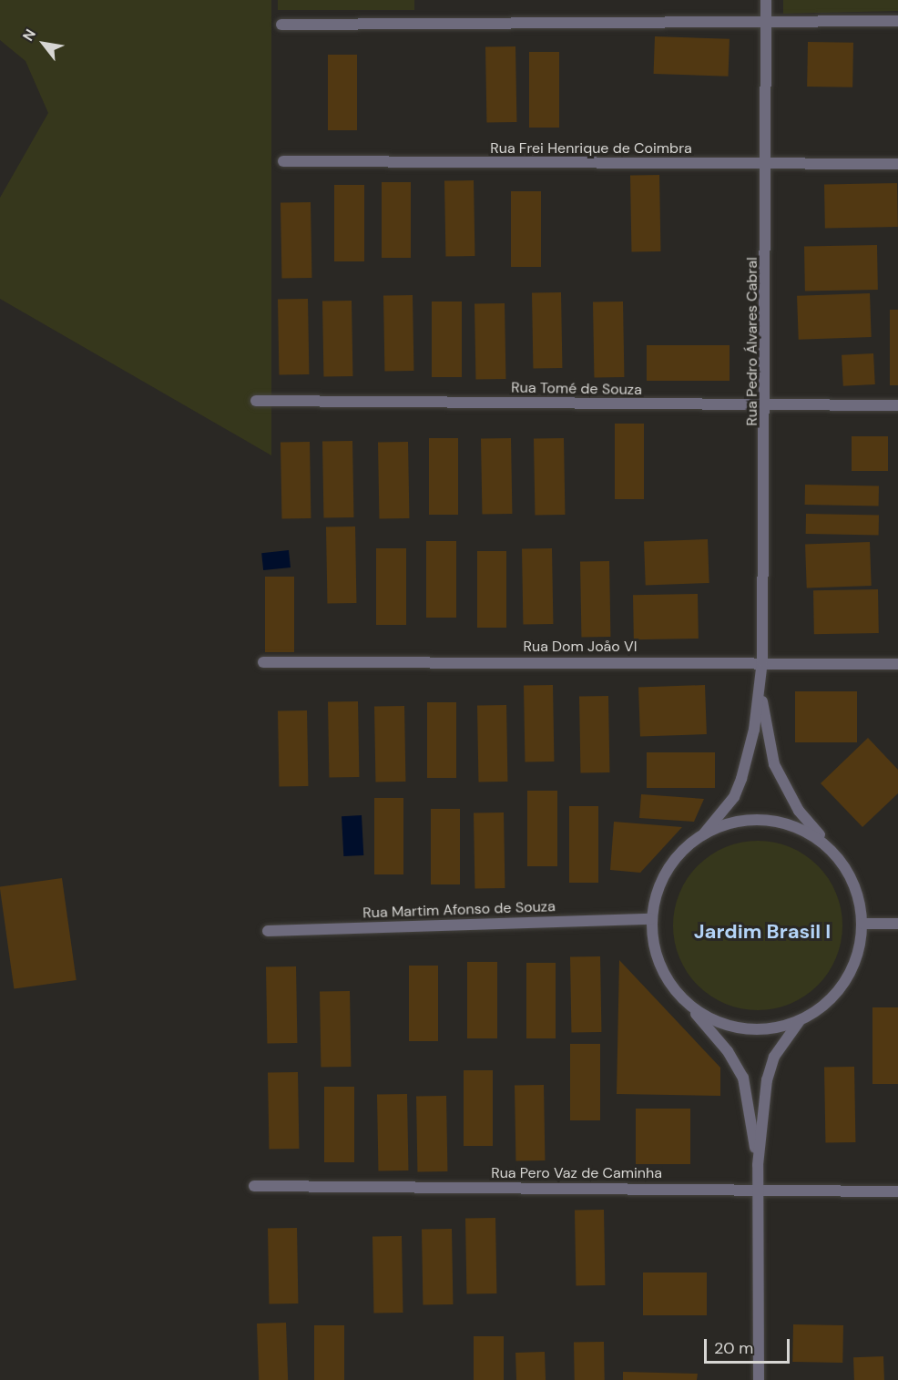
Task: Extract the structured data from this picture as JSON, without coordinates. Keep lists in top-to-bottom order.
{
  "streets": {
    "street": [
      "Rua Frei Henrique de Coimbra",
      "Rua Pedro Álvares Cabral",
      "Rua Tomé de Souza",
      "Rua Dom Joåo VI",
      "Rua Martim Afonso de Souza",
      "Rua Pero Vaz de Caminha"
    ]
  },
  "crossings": [
    ["Rua Frei Henrique de Coimbra", "Rua Pedro Álvares Cabral"],
    ["Rua Pedro Álvares Cabral", "Rua Tomé de Souza"],
    ["Rua Pedro Álvares Cabral", "Rua Dom Joåo VI"]
  ],
  "districts": ["Jardim Brasil I"],
  "scale_bar": "20 m",
  "north": "top left"
}
